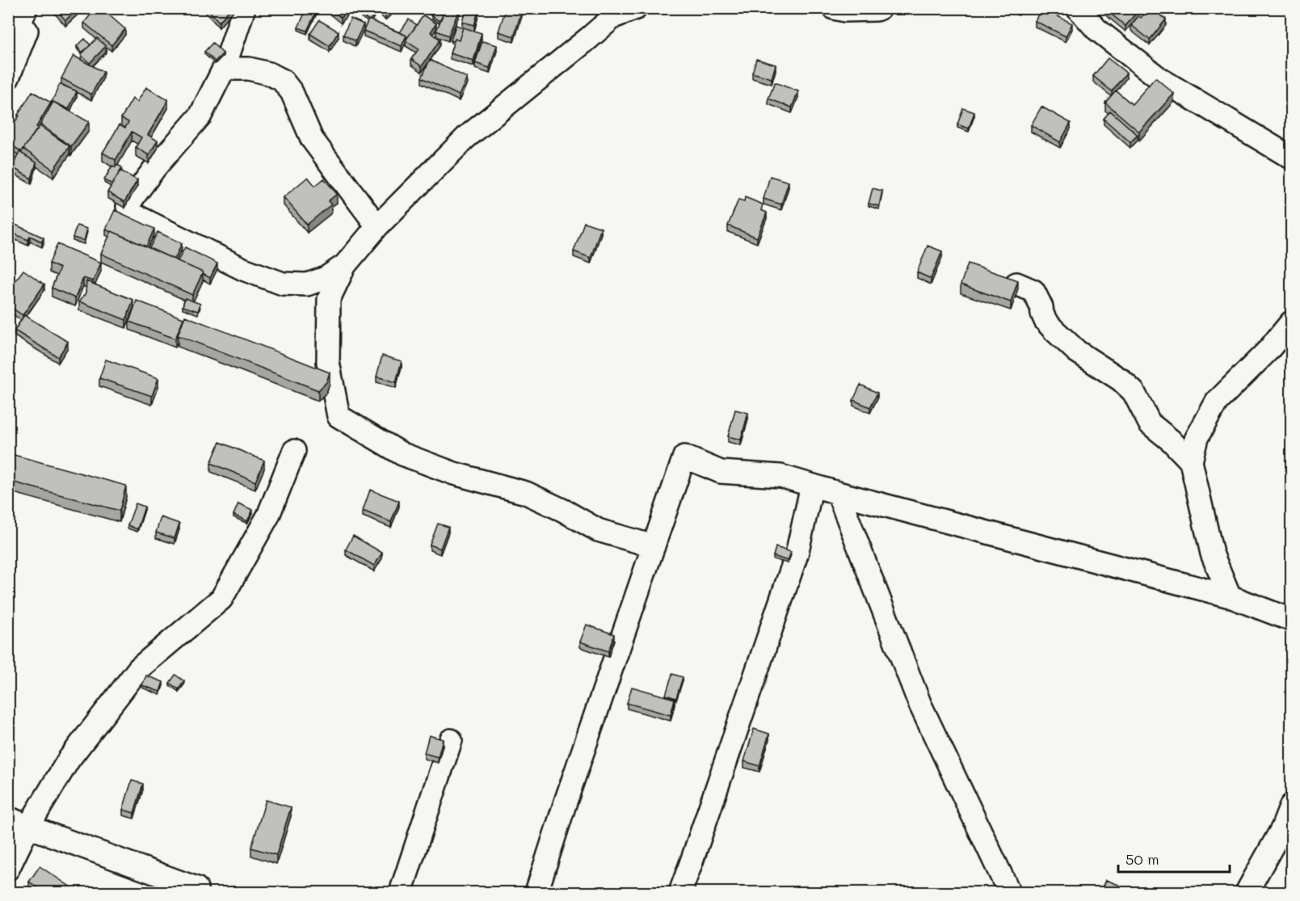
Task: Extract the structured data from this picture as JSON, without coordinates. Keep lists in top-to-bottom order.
{
  "scale_bar": "50 m"
}
